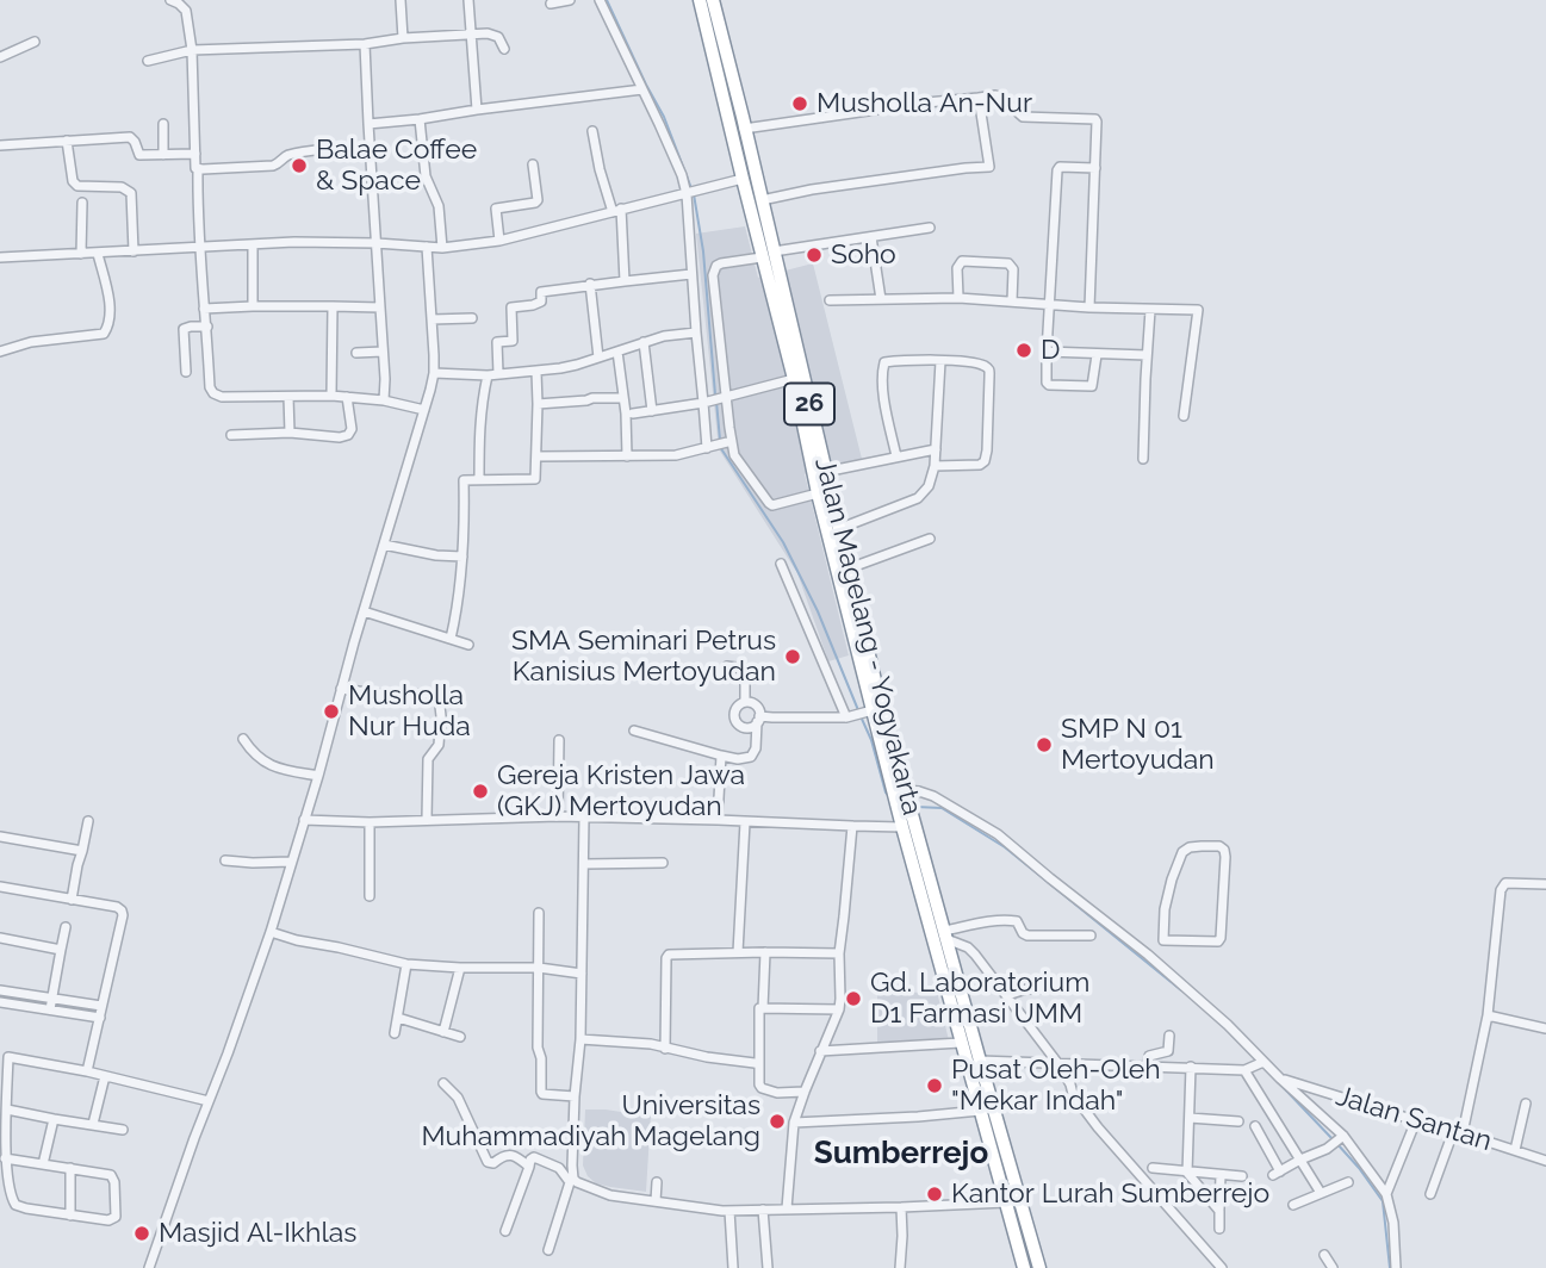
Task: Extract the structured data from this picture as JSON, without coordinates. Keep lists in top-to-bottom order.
{
  "streets": {
    "highway": ["26", "Jalan Magelang - Yogyakarta"],
    "street": ["Jalan Santan"]
  },
  "districts": ["Sumberrejo"],
  "places": [
    "Musholla An-Nur",
    "Balae Coffee & Space",
    "Soho",
    "D",
    "SMA Seminari Petrus Kanisius Mertoyudan",
    "Musholla Nur Huda",
    "SMP N 01 Mertoyudan",
    "Gereja Kristen Jawa (GKJ) Mertoyudan",
    "Gd. Laboratorium D1 Farmasi UMM",
    "Pusat Oleh-Oleh \"Mekar Indah\"",
    "Universitas Muhammadiyah Magelang",
    "Kantor Lurah Sumberrejo",
    "Masjid Al-Ikhlas"
  ]
}
